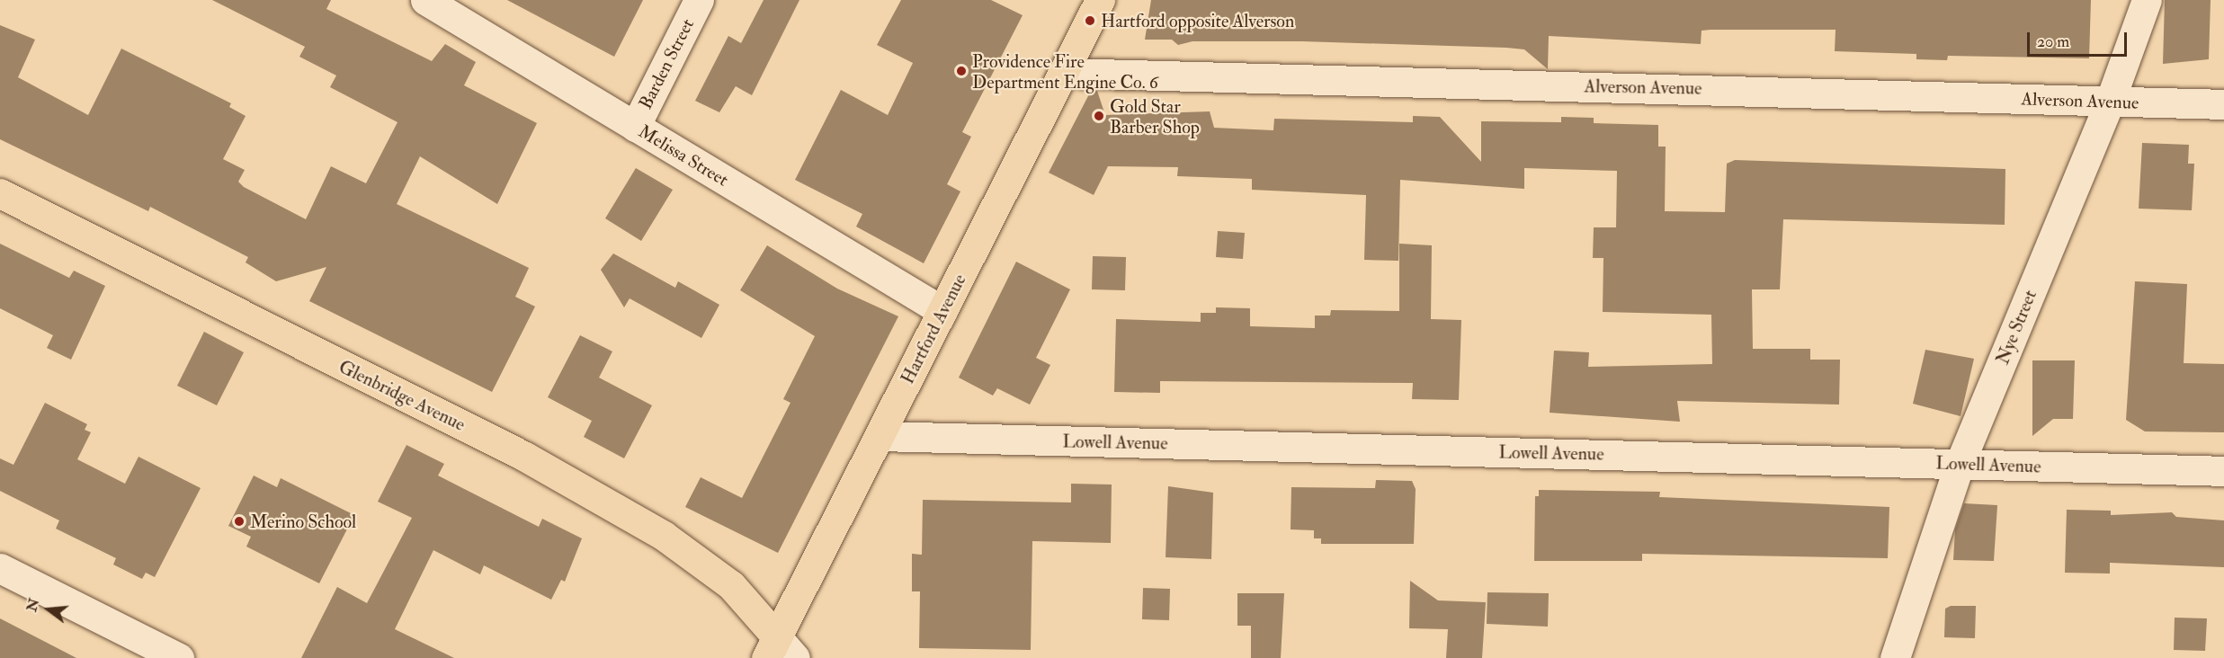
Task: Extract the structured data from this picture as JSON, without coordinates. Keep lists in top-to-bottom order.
{
  "streets": {
    "main road": ["Hartford Avenue", "Glenbridge Avenue"],
    "street": [
      "Barden Street",
      "Alverson Avenue",
      "Melissa Street",
      "Nye Street",
      "Lowell Avenue"
    ]
  },
  "crossings": [
    ["Barden Street", "Melissa Street"],
    ["Alverson Avenue", "Nye Street"],
    ["Alverson Avenue", "Hartford Avenue"],
    ["Melissa Street", "Hartford Avenue"],
    ["Nye Street", "Lowell Avenue"],
    ["Hartford Avenue", "Glenbridge Avenue"],
    ["Hartford Avenue", "Lowell Avenue"]
  ],
  "places": [
    "Hartford opposite Alverson",
    "Providence Fire Department Engine Co. 6",
    "Gold Star Barber Shop",
    "Merino School"
  ],
  "scale_bar": "20 m",
  "north": "left"
}
